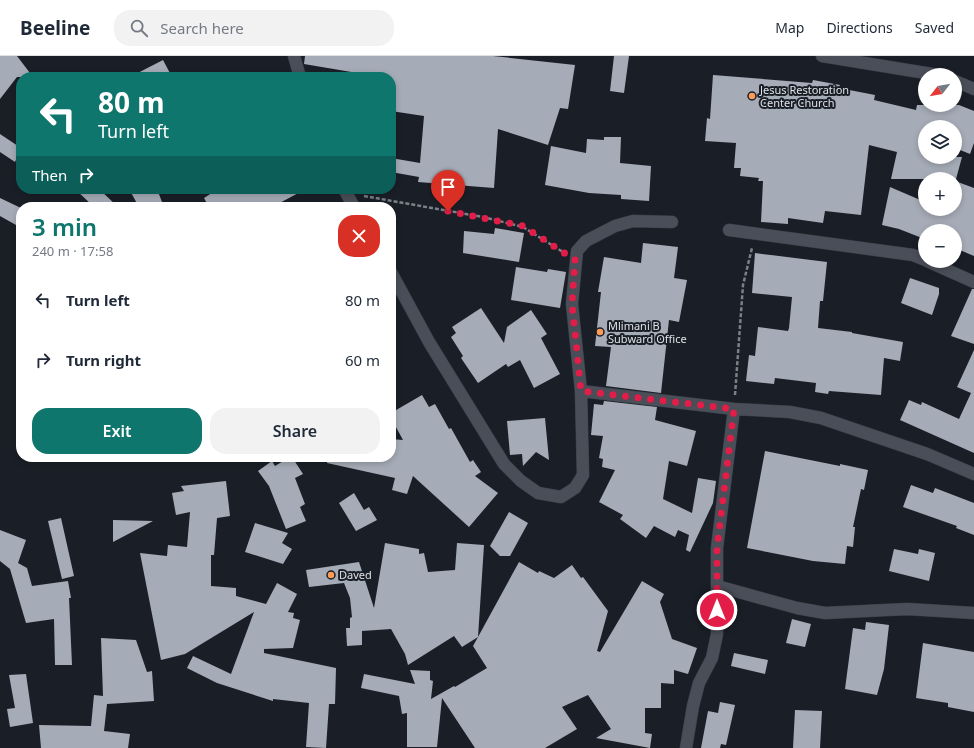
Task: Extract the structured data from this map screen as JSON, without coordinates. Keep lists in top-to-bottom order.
{
  "places": ["Jesus Restoration Center Church", "Mlimani B Subward Office", "Daved"],
  "north": "bottom left",
  "page": {
    "header": "Beeline",
    "search": "Search here",
    "nav": ["Map", "Directions", "Saved"],
    "map_buttons": ["+", "−"],
    "turn": ["80 m", "Turn left"],
    "then": "Then",
    "heading": ["3 min", "240 m · 17:58"],
    "list": [
      {
        "name": "Turn left",
        "value": "80 m"
      },
      {
        "name": "Turn right",
        "value": "60 m"
      }
    ],
    "buttons": ["Exit", "Share"]
  }
}
